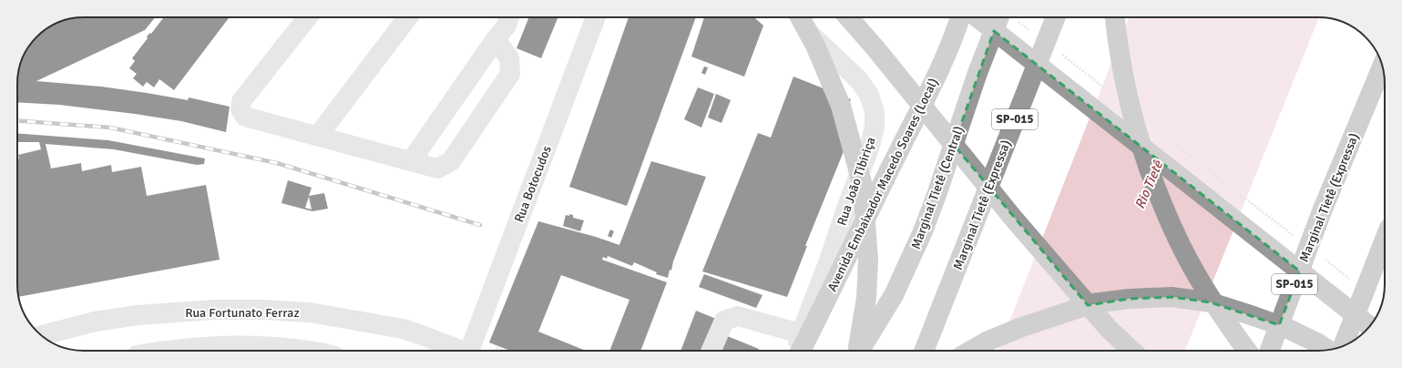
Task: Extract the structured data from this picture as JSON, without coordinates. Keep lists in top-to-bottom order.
{
  "streets": {
    "highway": [
      "SP-015",
      "Avenida Embaixador Macedo Soares (Local)",
      "Marginal Tietê (Central)",
      "Marginal Tietê (Expressa)"
    ],
    "street": ["Rua João Tibiriça", "Rua Botocudos", "Rua Fortunato Ferraz"]
  },
  "water": ["Rio Tietê"]
}
